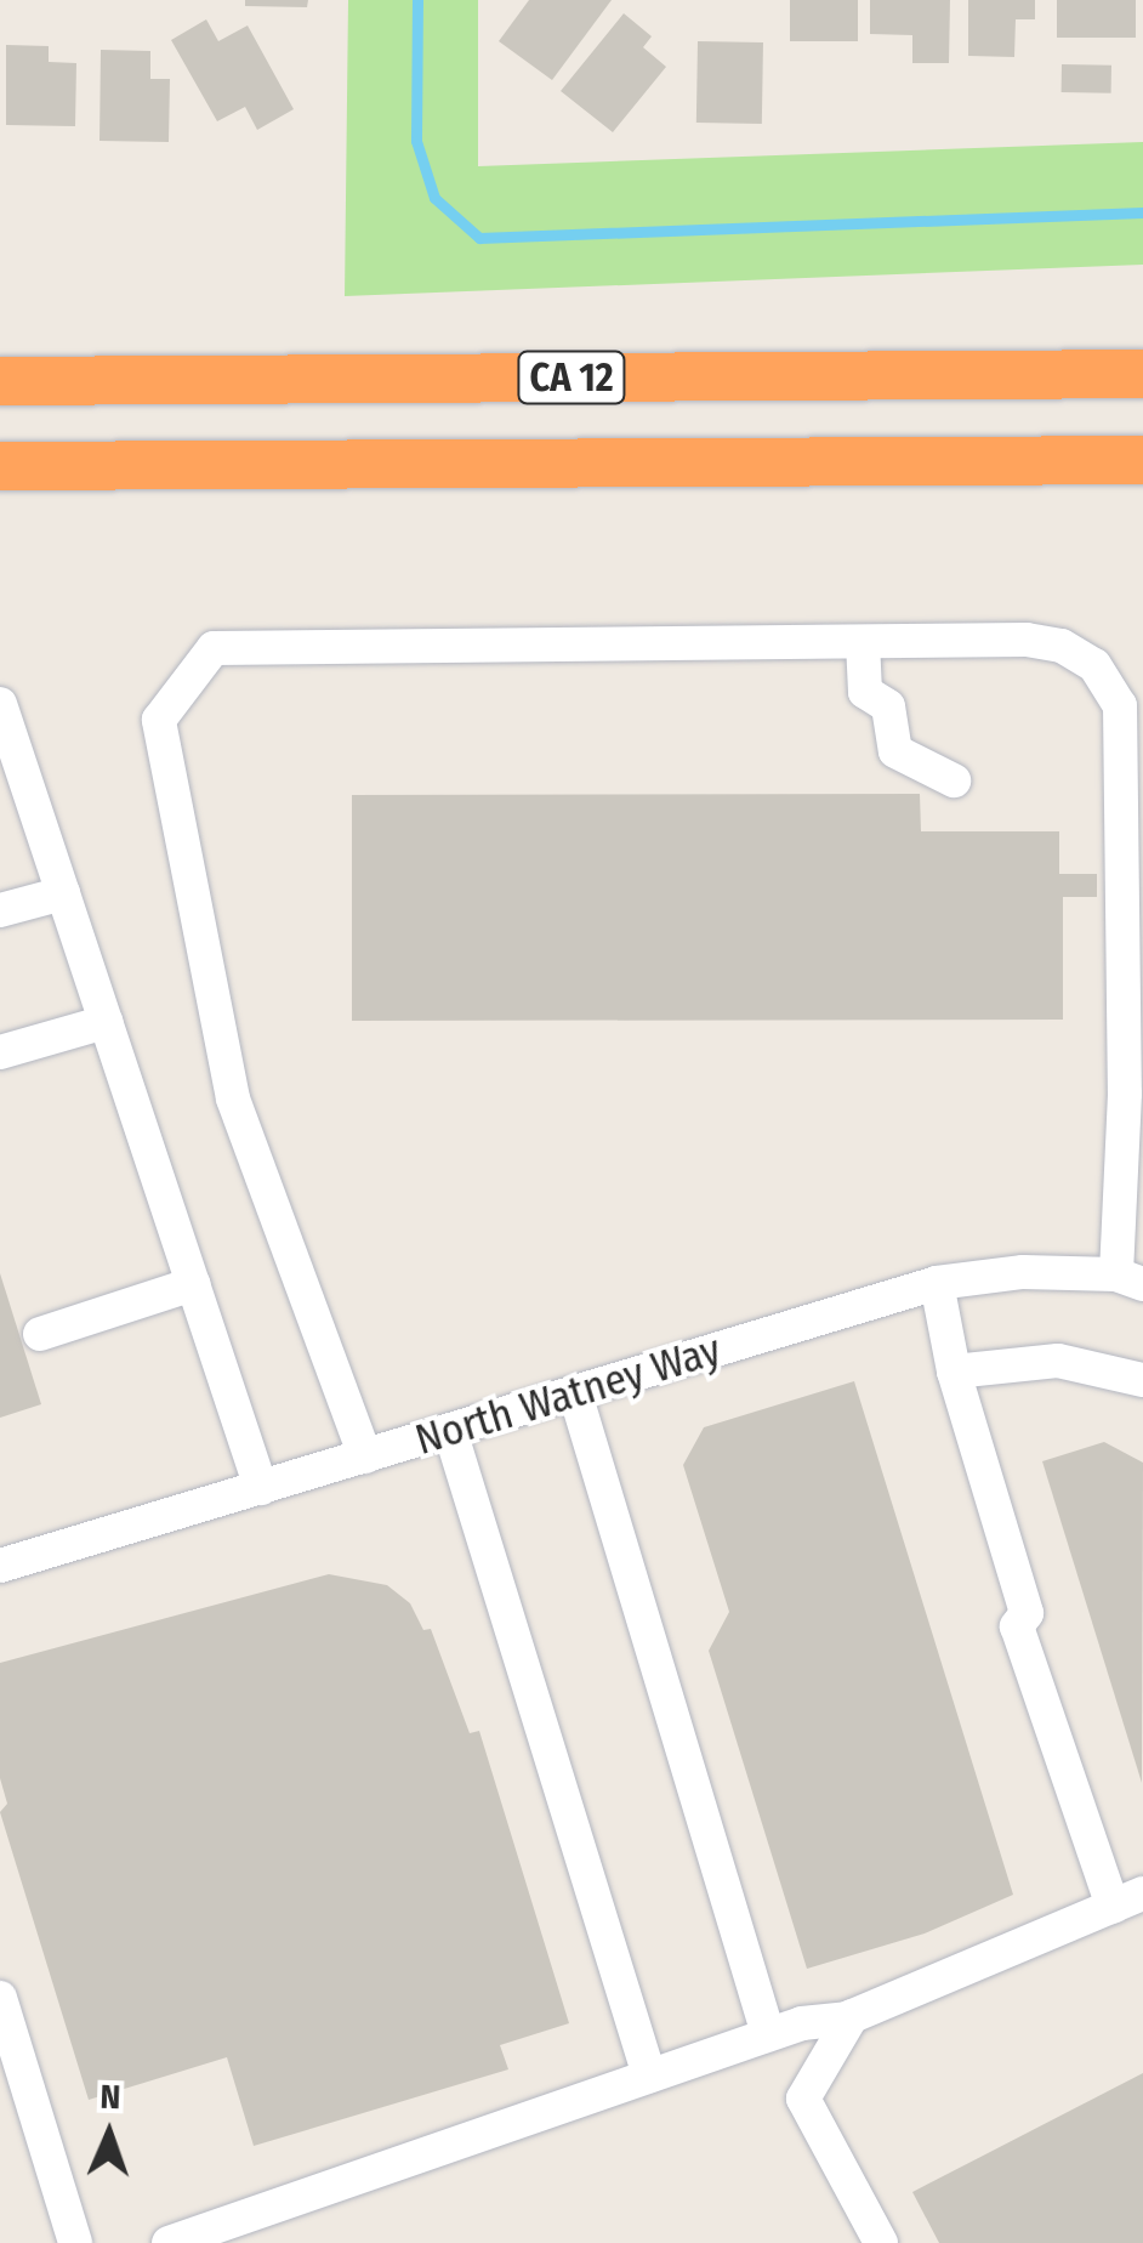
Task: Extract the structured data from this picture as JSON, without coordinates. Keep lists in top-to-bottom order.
{
  "streets": {
    "highway": ["CA 12"],
    "street": ["North Watney Way"]
  },
  "north": "top"
}
